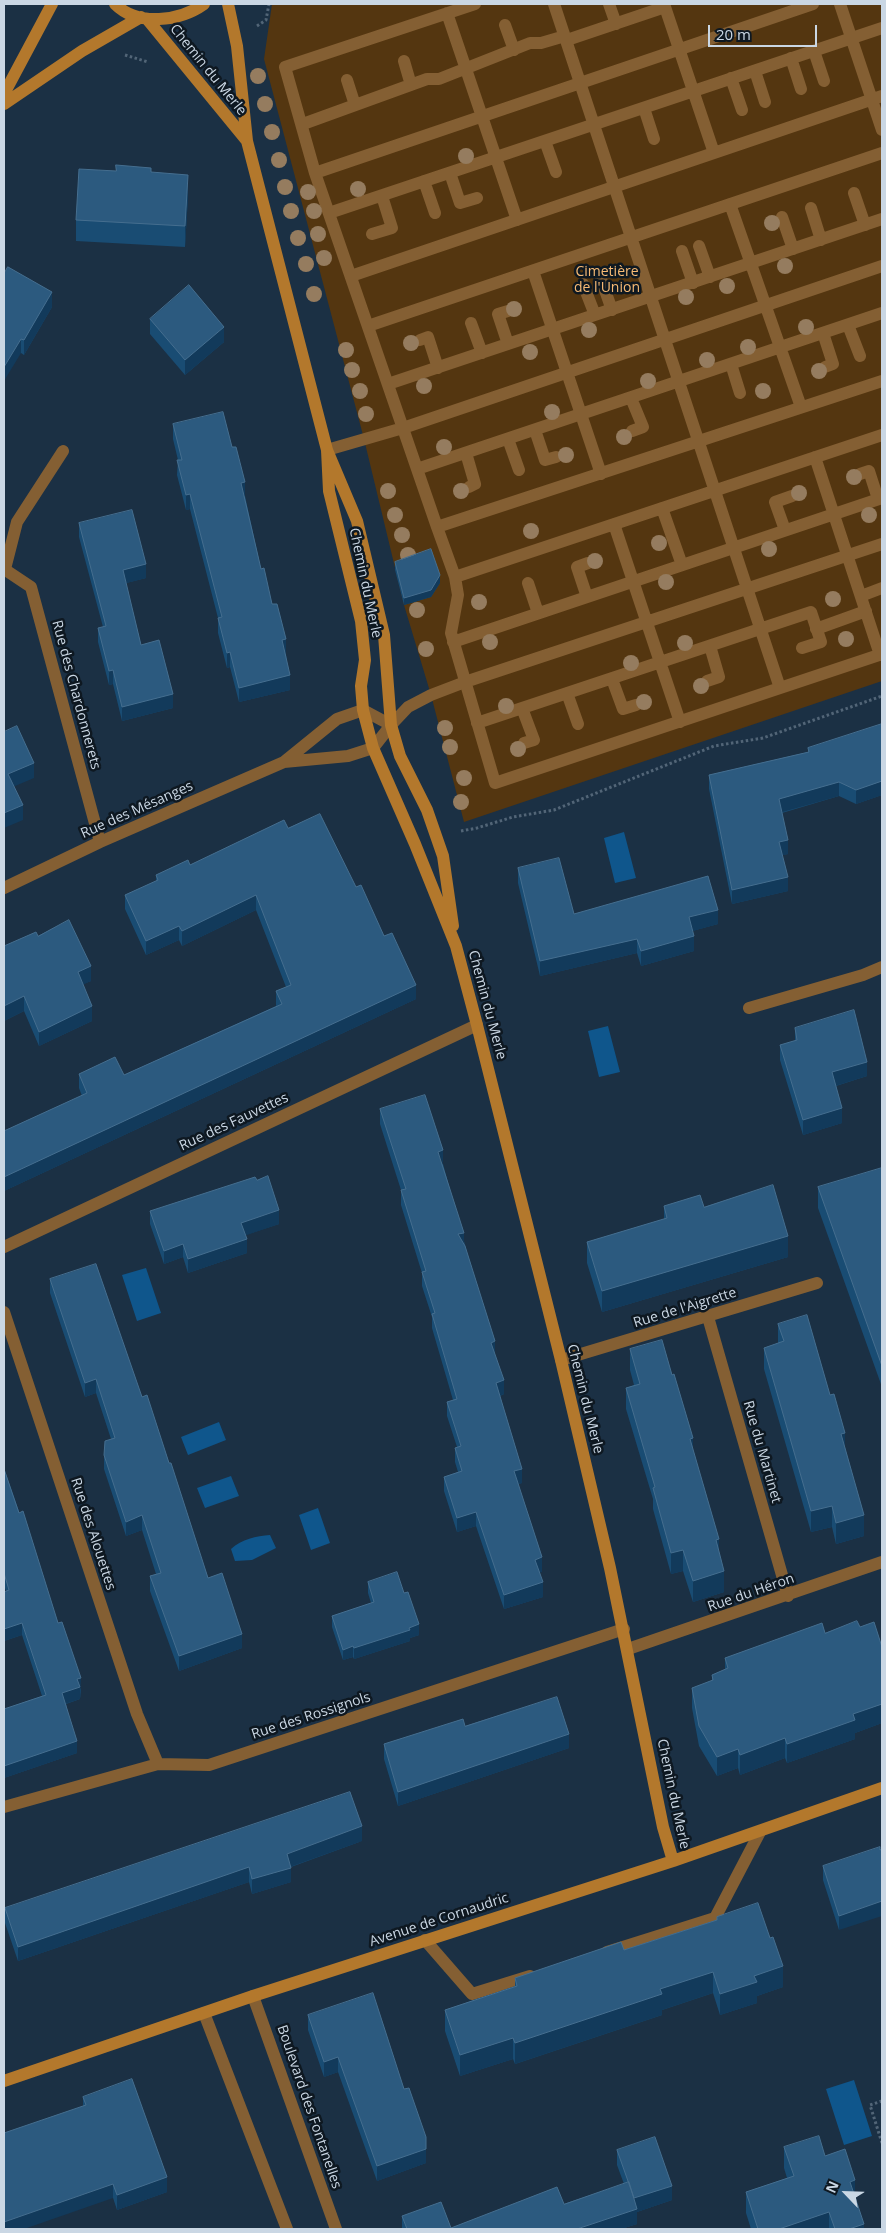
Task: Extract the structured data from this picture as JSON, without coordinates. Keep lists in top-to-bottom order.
{
  "streets": {
    "street": [
      "Chemin du Merle",
      "Rue des Chardonnerets",
      "Rue des Mésanges",
      "Rue des Fauvettes",
      "Rue de l'Aigrette",
      "Rue du Martinet",
      "Rue des Alouettes",
      "Rue du Héron",
      "Rue des Rossignols",
      "Avenue de Cornaudric",
      "Boulevard des Fontanelles"
    ]
  },
  "crossings": [
    ["Chemin du Merle", "Rue des Mésanges"],
    ["Chemin du Merle", "Rue des Fauvettes"],
    ["Chemin du Merle", "Rue de l'Aigrette"],
    ["Chemin du Merle", "Rue du Héron"],
    ["Chemin du Merle", "Rue des Rossignols"],
    ["Chemin du Merle", "Avenue de Cornaudric"],
    ["Rue des Chardonnerets", "Rue des Mésanges"],
    ["Rue de l'Aigrette", "Rue du Martinet"],
    ["Rue du Martinet", "Rue du Héron"],
    ["Rue des Alouettes", "Rue des Rossignols"],
    ["Avenue de Cornaudric", "Boulevard des Fontanelles"]
  ],
  "parks": ["Cimetière de l'Union"],
  "scale_bar": "20 m",
  "north": "top left"
}
